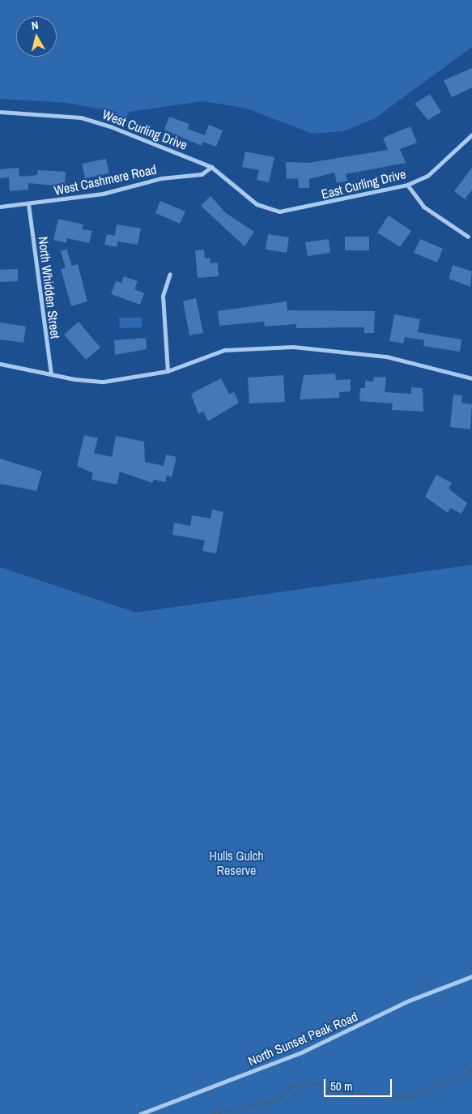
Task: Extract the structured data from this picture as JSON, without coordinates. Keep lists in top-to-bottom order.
{
  "streets": {
    "street": [
      "West Curling Drive",
      "West Cashmere Road",
      "East Curling Drive",
      "North Whidden Street",
      "North Sunset Peak Road"
    ]
  },
  "crossings": [
    ["West Curling Drive", "West Cashmere Road"],
    ["West Curling Drive", "East Curling Drive"],
    ["West Cashmere Road", "North Whidden Street"]
  ],
  "parks": ["Hulls Gulch Reserve"],
  "scale_bar": "50 m",
  "north": "top"
}
